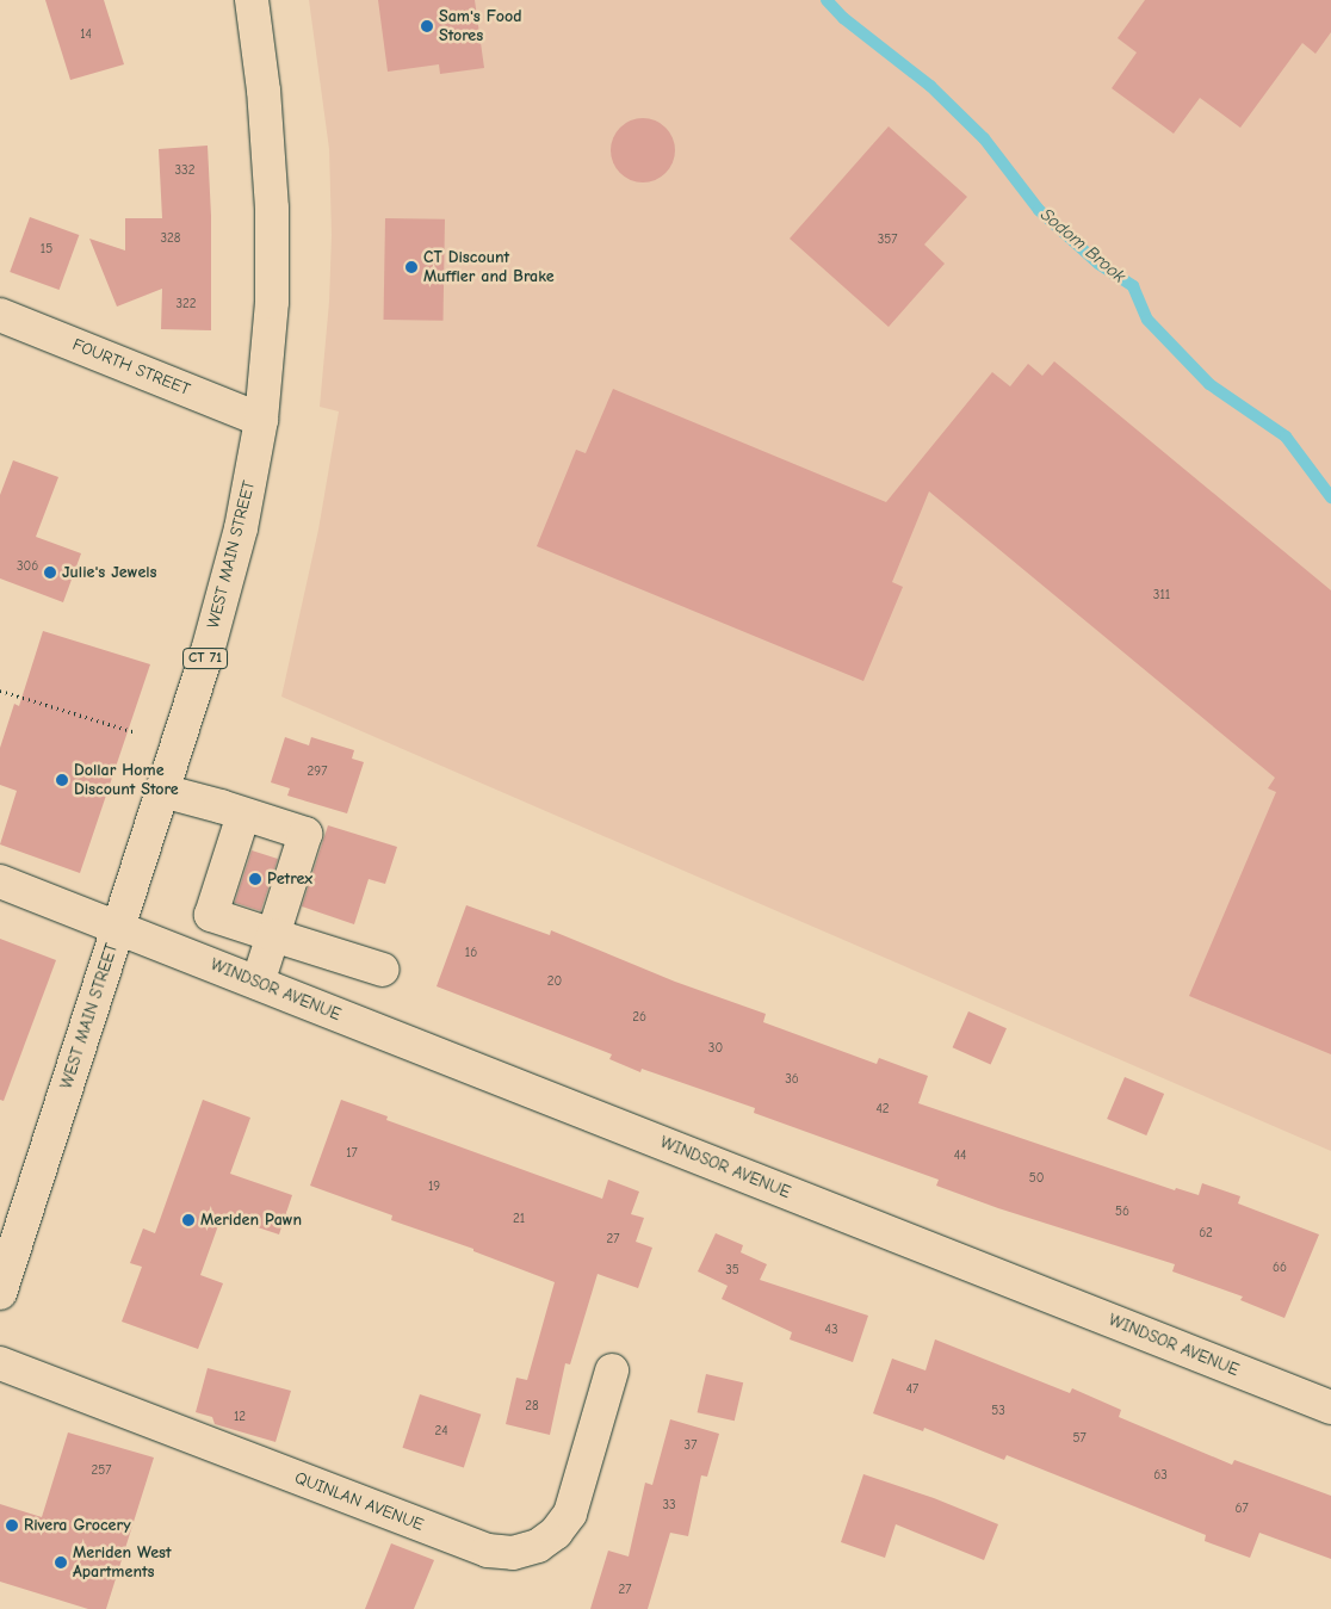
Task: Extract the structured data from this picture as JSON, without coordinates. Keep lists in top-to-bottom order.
{
  "streets": {
    "street": [
      "FOURTH STREET",
      "WEST MAIN STREET",
      "CT 71",
      "WINDSOR AVENUE",
      "QUINLAN AVENUE"
    ]
  },
  "crossings": [
    ["FOURTH STREET", "WEST MAIN STREET"],
    ["WEST MAIN STREET", "WINDSOR AVENUE"]
  ],
  "water": ["Sodom Brook"],
  "places": [
    "Sam's Food Stores",
    "CT Discount Muffler and Brake",
    "Julie's Jewels",
    "Dollar Home Discount Store",
    "Petrex",
    "Meriden Pawn",
    "Rivera Grocery",
    "Meriden West Apartments"
  ],
  "house_numbers": [
    "14",
    "332",
    "328",
    "357",
    "15",
    "322",
    "306",
    "311",
    "297",
    "16",
    "20",
    "26",
    "30",
    "36",
    "42",
    "17",
    "44",
    "50",
    "19",
    "56",
    "21",
    "62",
    "27",
    "66",
    "35",
    "43",
    "47",
    "28",
    "53",
    "12",
    "24",
    "57",
    "37",
    "257",
    "63",
    "33",
    "67",
    "27"
  ]
}
